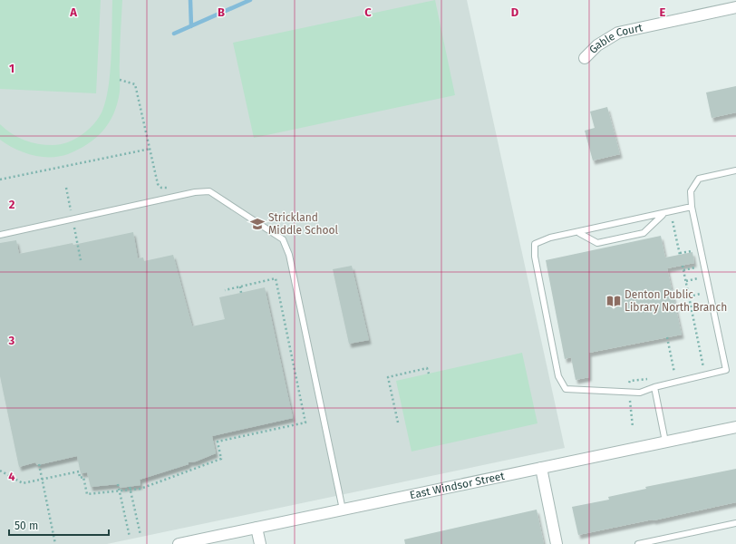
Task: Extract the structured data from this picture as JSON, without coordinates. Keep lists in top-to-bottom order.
{
  "streets": {
    "street": ["Gable Court", "East Windsor Street"]
  },
  "places": {
    "school or university": ["Strickland Middle School"],
    "library": ["Denton Public Library North Branch"]
  },
  "scale_bar": "50 m",
  "grid": {
    "columns": [
      "A",
      "B",
      "C",
      "D",
      "E"
    ],
    "rows": [
      "1",
      "2",
      "3",
      "4"
    ]
  }
}
